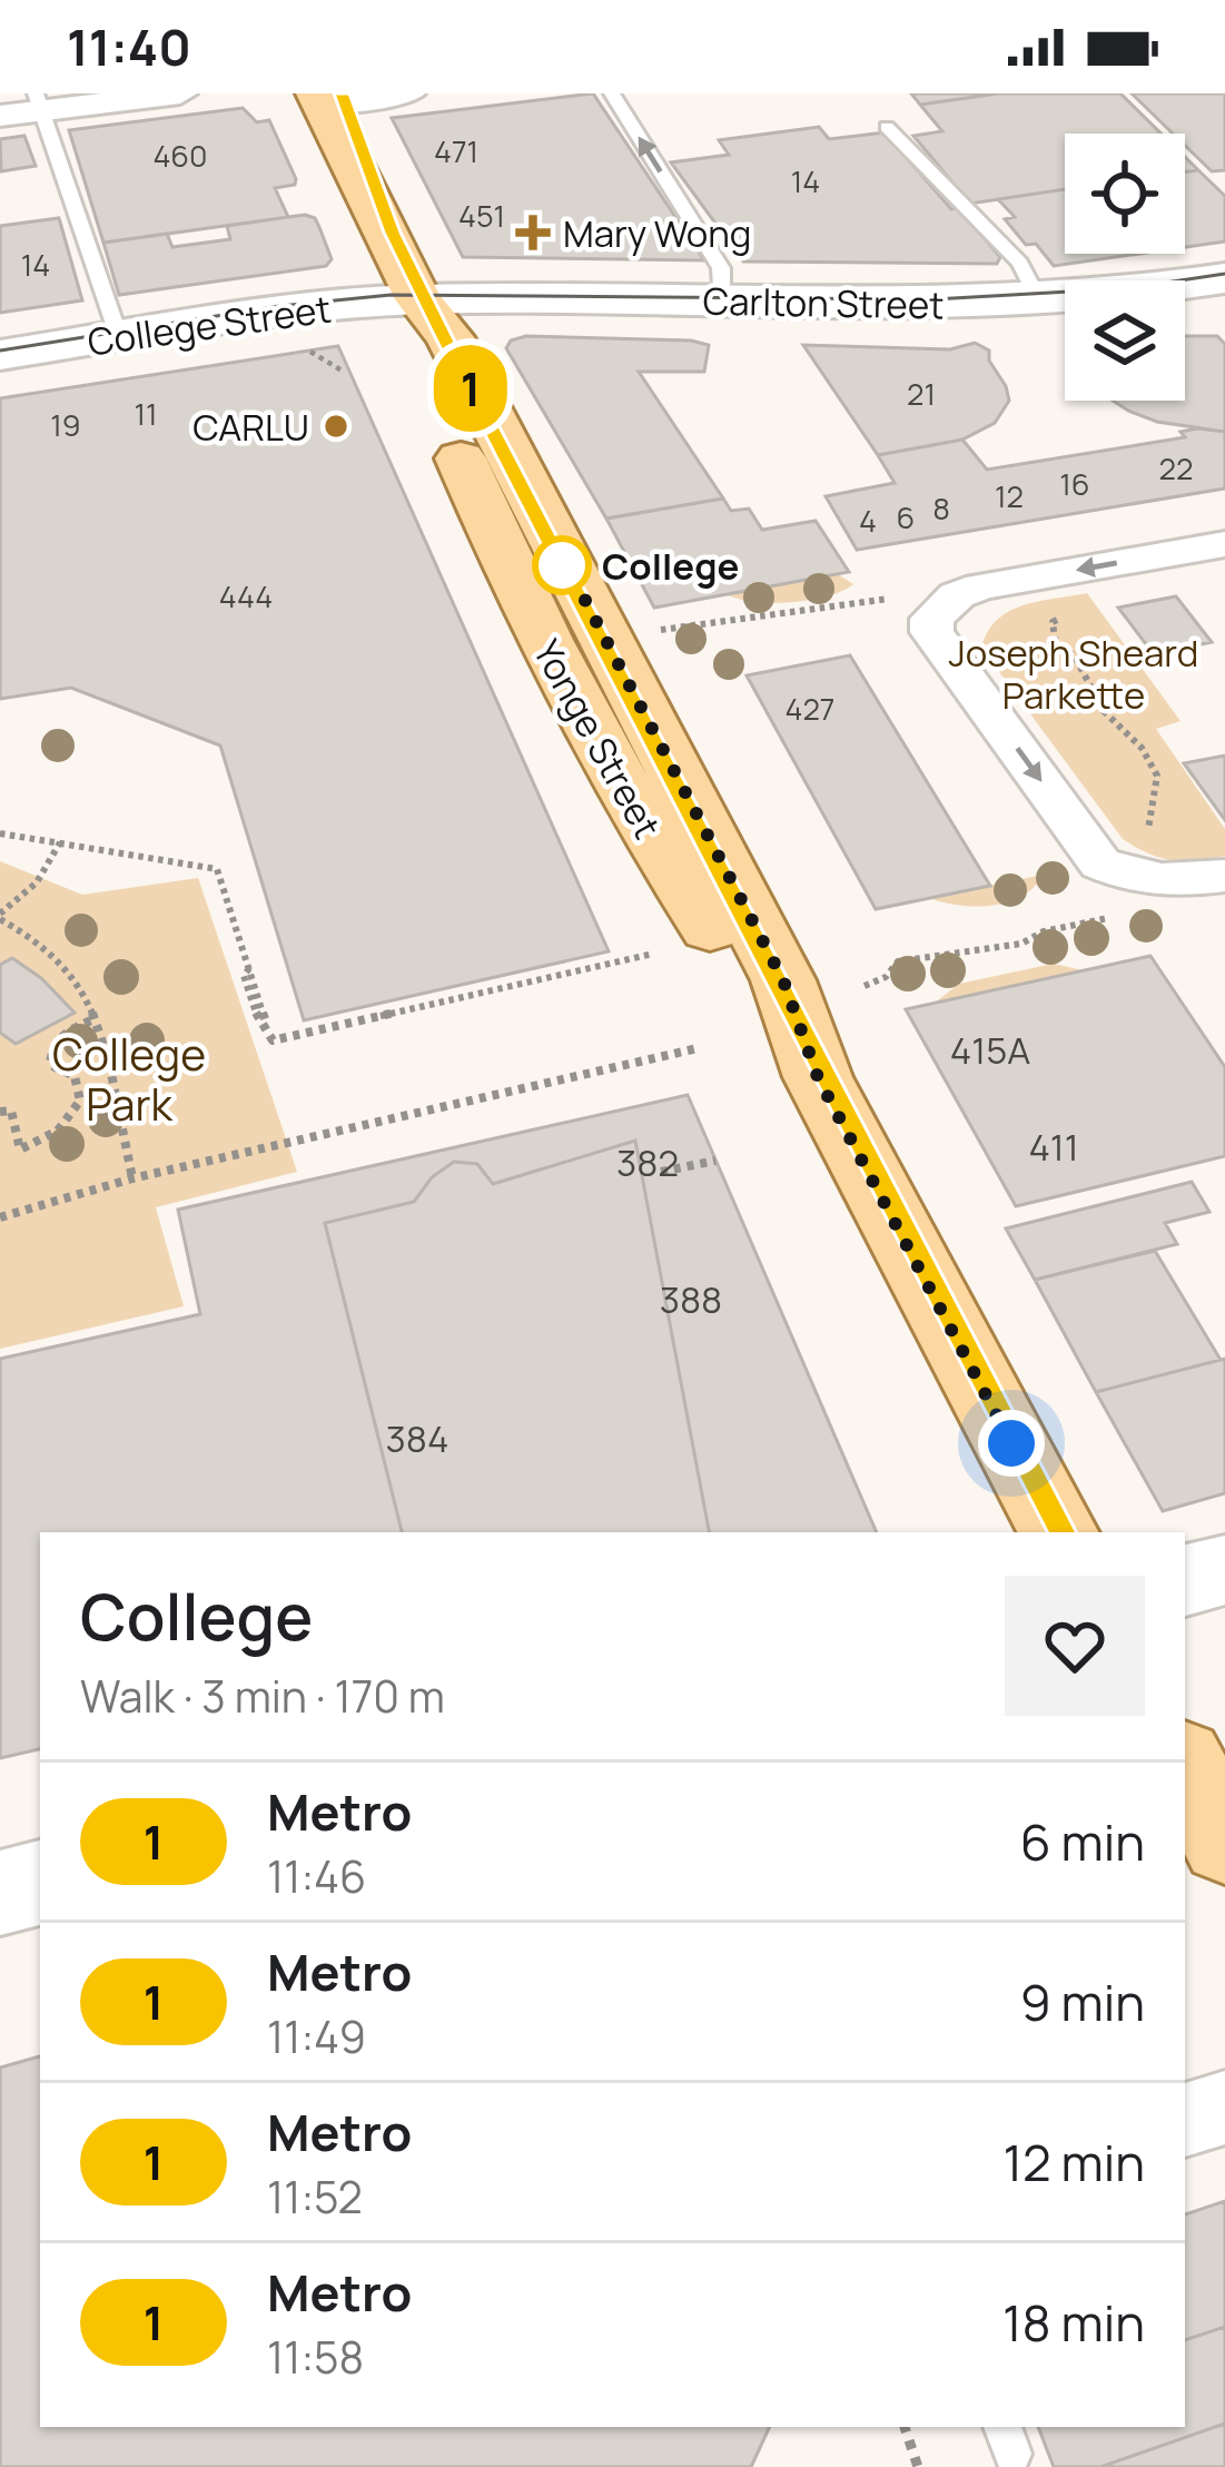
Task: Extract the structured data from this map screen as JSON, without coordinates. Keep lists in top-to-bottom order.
{
  "streets": {
    "main road": ["Carlton Street", "College Street", "Yonge Street"]
  },
  "crossings": [
    ["Carlton Street", "College Street"],
    ["Carlton Street", "Yonge Street"],
    ["College Street", "Yonge Street"]
  ],
  "parks": ["Joseph Sheard Parkette", "College Park"],
  "places": {
    "health": ["Mary Wong"],
    "other": ["CARLU", "College"]
  },
  "lines": ["metro line 1"],
  "house_numbers": [
    "471",
    "460",
    "14",
    "451",
    "14",
    "21",
    "11",
    "19",
    "22",
    "16",
    "12",
    "8",
    "6",
    "4",
    "444",
    "427",
    "415A",
    "411",
    "382",
    "388",
    "384"
  ],
  "page": {
    "status": "11:40",
    "on_map": "1",
    "heading": ["College", "Walk · 3 min · 170 m"],
    "list": [
      {
        "mark": "1",
        "name": "Metro",
        "note": "11:46",
        "value": "6 min"
      },
      {
        "mark": "1",
        "name": "Metro",
        "note": "11:49",
        "value": "9 min"
      },
      {
        "mark": "1",
        "name": "Metro",
        "note": "11:52",
        "value": "12 min"
      },
      {
        "mark": "1",
        "name": "Metro",
        "note": "11:58",
        "value": "18 min"
      }
    ]
  }
}
